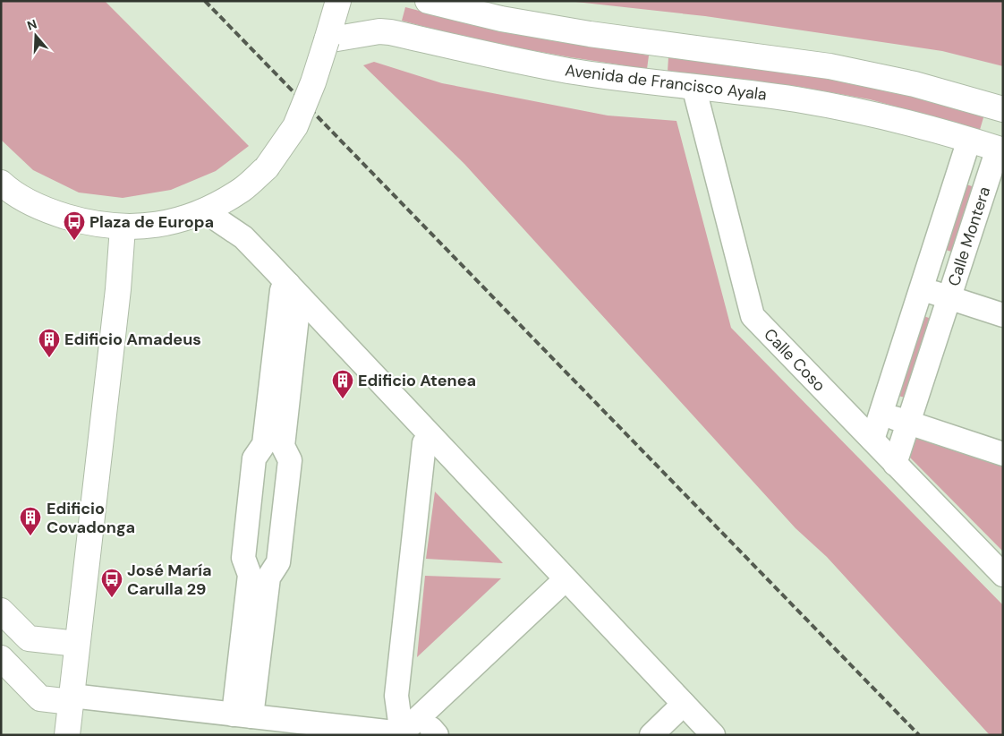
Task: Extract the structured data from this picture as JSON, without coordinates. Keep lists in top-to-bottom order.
{
  "streets": {
    "main road": ["Avenida de Francisco Ayala"],
    "street": ["Calle Montera", "Calle Coso"]
  },
  "crossings": [
    ["Avenida de Francisco Ayala", "Calle Montera"],
    ["Avenida de Francisco Ayala", "Calle Coso"],
    ["Calle Montera", "Calle Coso"]
  ],
  "places": {
    "bus stop": ["Plaza de Europa", "José María Carulla 29"],
    "building": ["Edificio Amadeus", "Edificio Atenea", "Edificio Covadonga"]
  },
  "north": "top"
}
